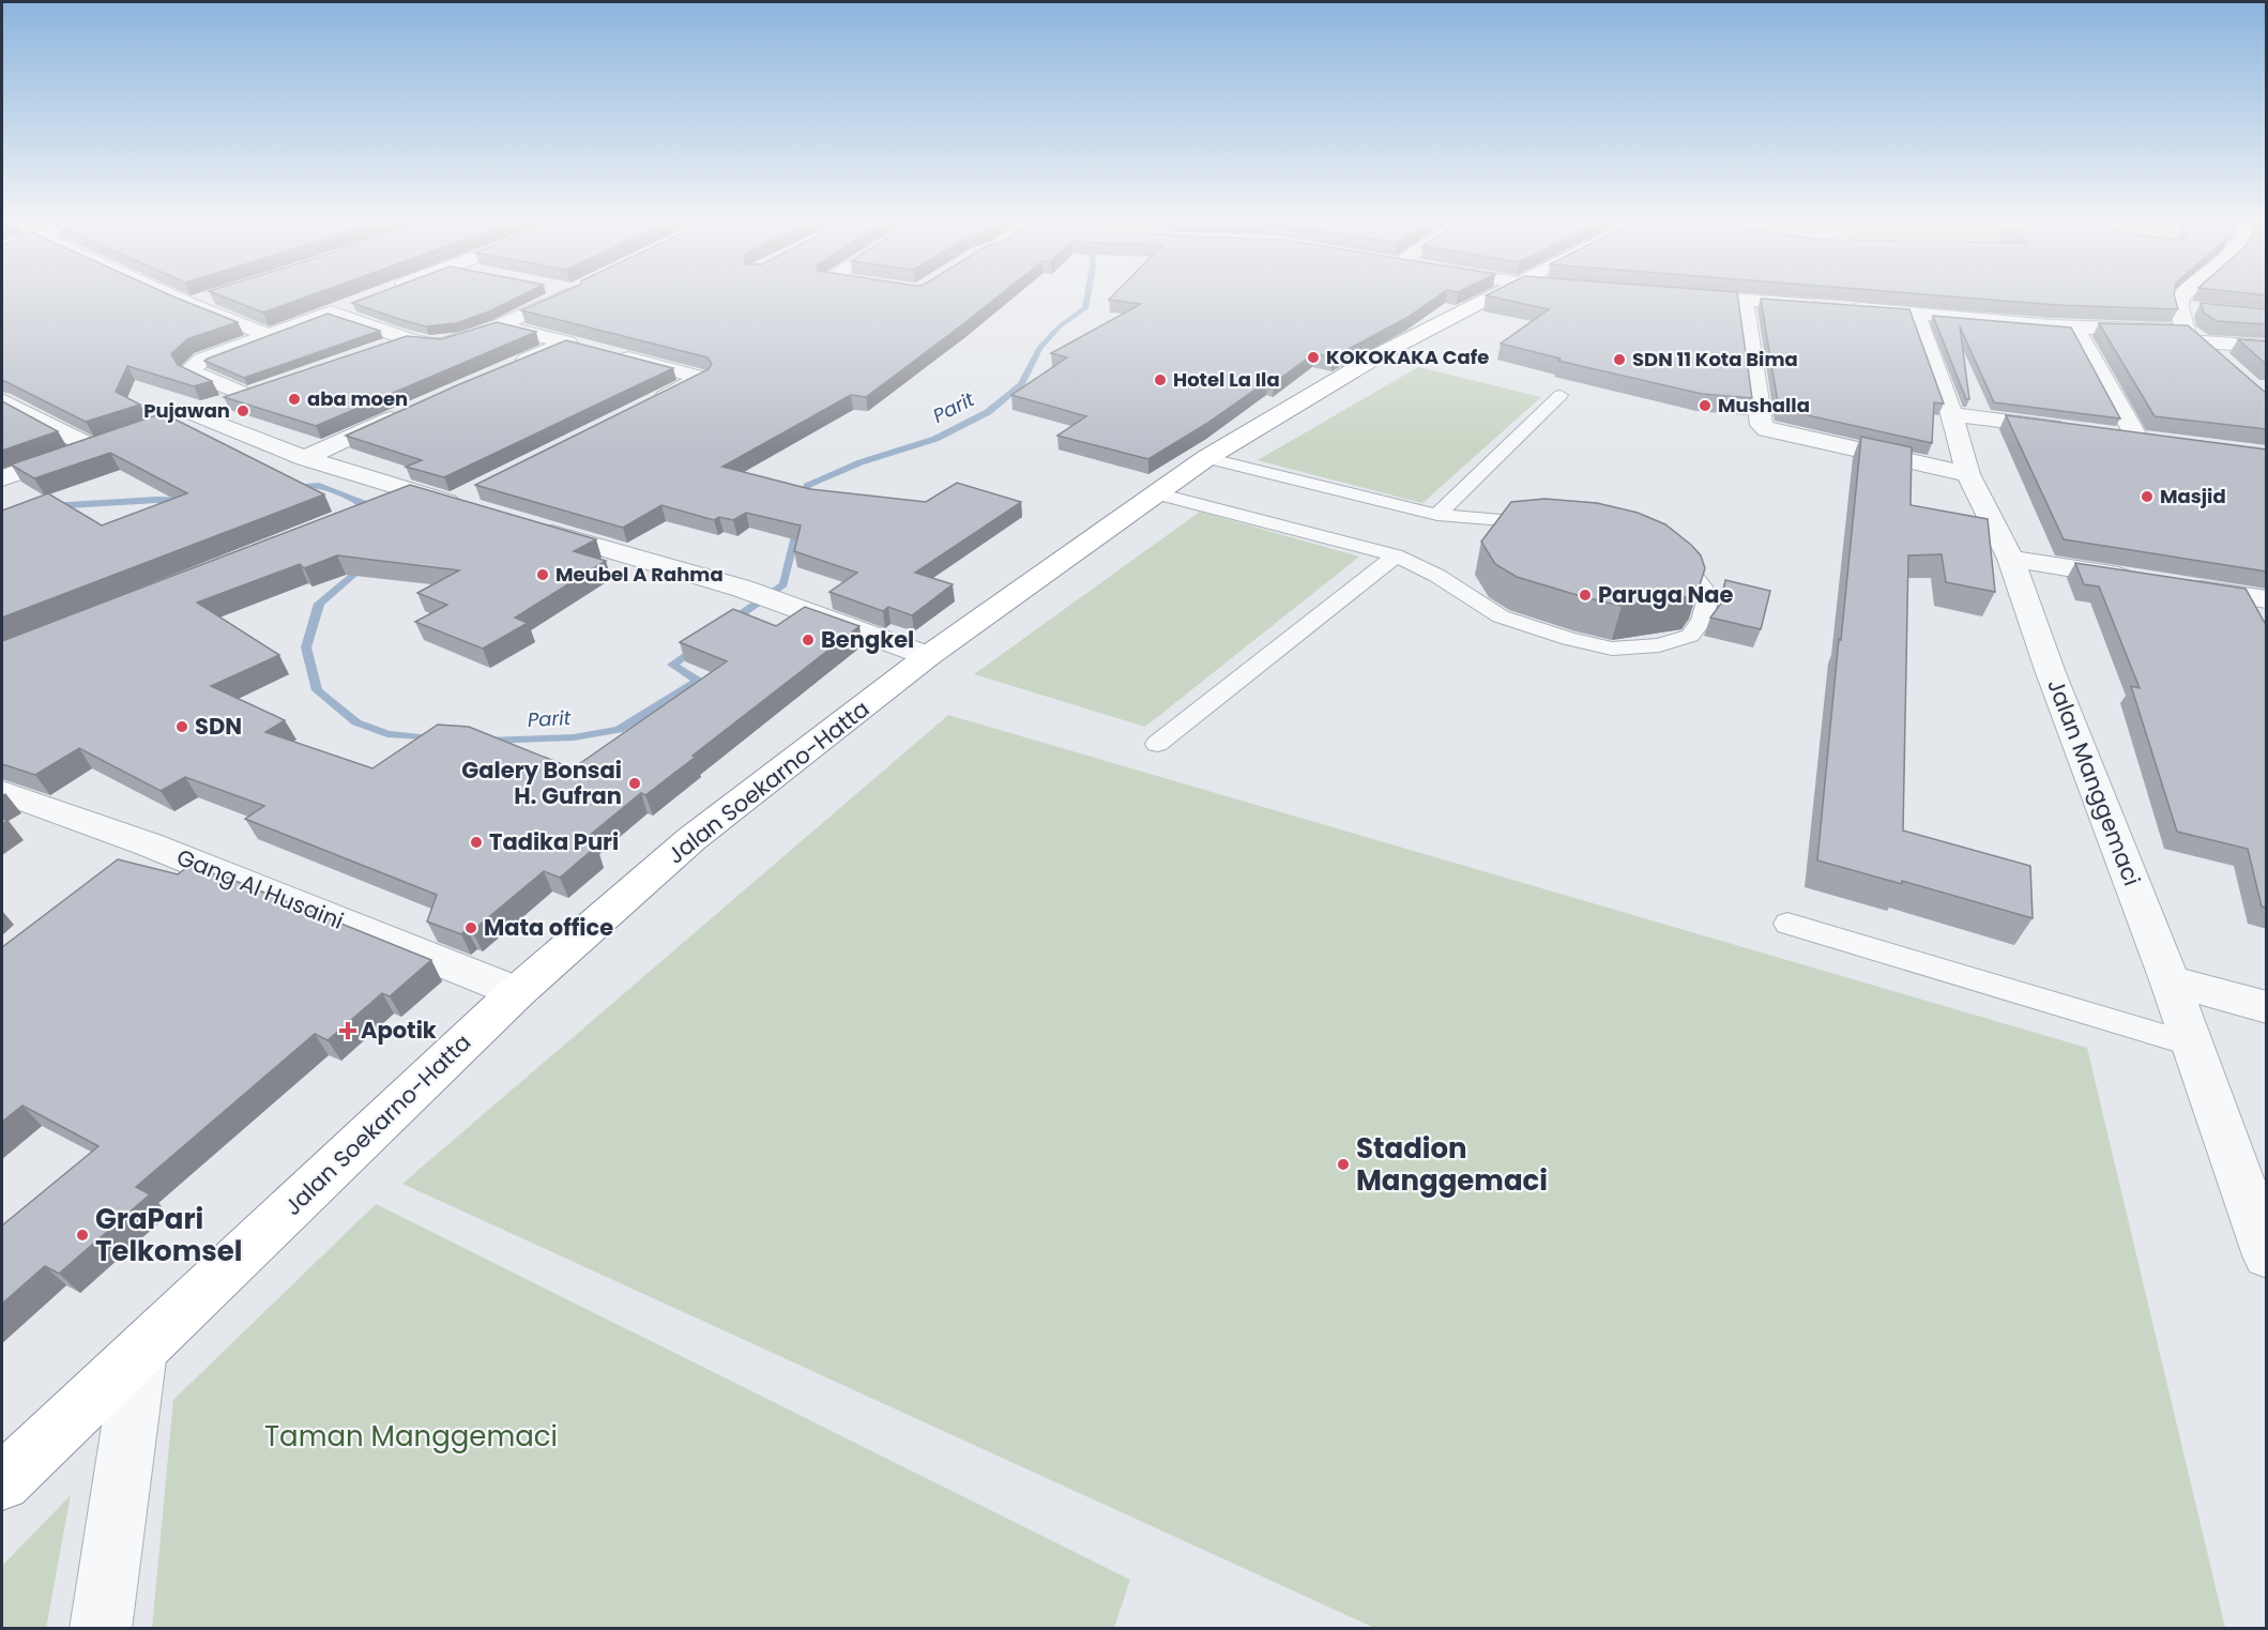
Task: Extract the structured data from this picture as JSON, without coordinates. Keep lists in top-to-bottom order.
{
  "streets": {
    "main road": ["Jalan Soekarno-Hatta"],
    "street": ["Jalan Manggemaci", "Gang Al Husaini"]
  },
  "crossings": [
    ["Jalan Soekarno-Hatta", "Gang Al Husaini"]
  ],
  "water": ["Parit"],
  "parks": ["Taman Manggemaci"],
  "places": {
    "other": [
      "KOKOKAKA Cafe",
      "SDN 11 Kota Bima",
      "Hotel La Ila",
      "aba moen",
      "Mushalla",
      "Pujawan",
      "Masjid",
      "Meubel A Rahma",
      "Paruga Nae",
      "Bengkel",
      "SDN",
      "Galery Bonsai H. Gufran",
      "Tadika Puri",
      "Mata office",
      "Stadion Manggemaci",
      "GraPari Telkomsel"
    ],
    "health": ["Apotik"]
  }
}
